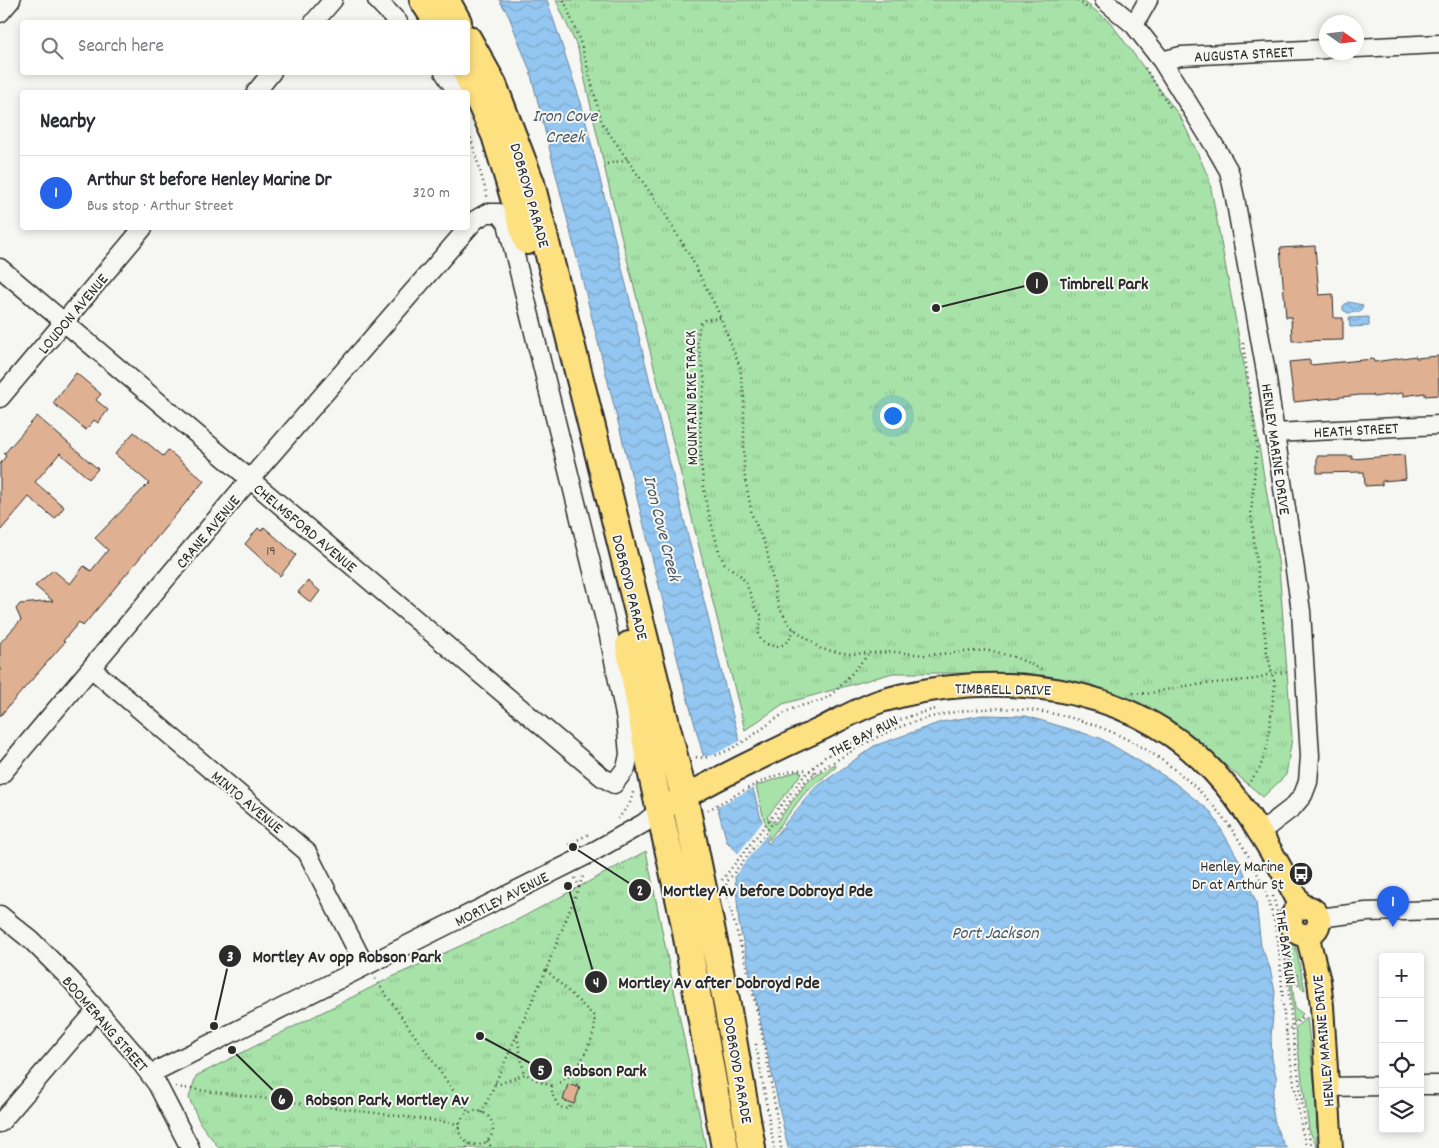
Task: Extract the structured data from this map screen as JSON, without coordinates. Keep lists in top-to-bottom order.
{
  "streets": {
    "highway": ["DOBROYD PARADE"],
    "main road": ["HENLEY MARINE DRIVE", "TIMBRELL DRIVE"],
    "street": [
      "AUGUSTA STREET",
      "LOUDON AVENUE",
      "HEATH STREET",
      "CHELMSFORD AVENUE",
      "CRANE AVENUE",
      "MINTO AVENUE",
      "MORTLEY AVENUE",
      "BOOMERANG STREET"
    ],
    "path": ["MOUNTAIN BIKE TRACK", "THE BAY RUN"]
  },
  "crossings": [
    ["AUGUSTA STREET", "HENLEY MARINE DRIVE"],
    ["DOBROYD PARADE", "CHELMSFORD AVENUE"],
    ["DOBROYD PARADE", "CRANE AVENUE"],
    ["DOBROYD PARADE", "TIMBRELL DRIVE"],
    ["DOBROYD PARADE", "MORTLEY AVENUE"],
    ["LOUDON AVENUE", "CHELMSFORD AVENUE"],
    ["HEATH STREET", "HENLEY MARINE DRIVE"],
    ["HENLEY MARINE DRIVE", "TIMBRELL DRIVE"],
    ["CHELMSFORD AVENUE", "CRANE AVENUE"],
    ["CRANE AVENUE", "MINTO AVENUE"],
    ["TIMBRELL DRIVE", "MORTLEY AVENUE"],
    ["MINTO AVENUE", "MORTLEY AVENUE"],
    ["MORTLEY AVENUE", "BOOMERANG STREET"]
  ],
  "water": ["Iron Cove Creek", "Port Jackson"],
  "places": {
    "other": [
      "Timbrell Park",
      "Mortley Av before Dobroyd Pde",
      "Mortley Av after Dobroyd Pde",
      "Mortley Av opp Robson Park",
      "Robson Park",
      "Robson Park, Mortley Av"
    ],
    "bus stop": ["Henley Marine Dr at Arthur St"]
  },
  "house_numbers": ["19"],
  "north": "right",
  "page": {
    "search": "Search here",
    "heading": "Nearby",
    "list": [
      {
        "mark": "1",
        "name": "Arthur St before Henley Marine Dr",
        "note": "Bus stop · Arthur Street",
        "value": "320 m"
      }
    ],
    "pins": "1",
    "map_buttons": ["+", "−"]
  }
}
